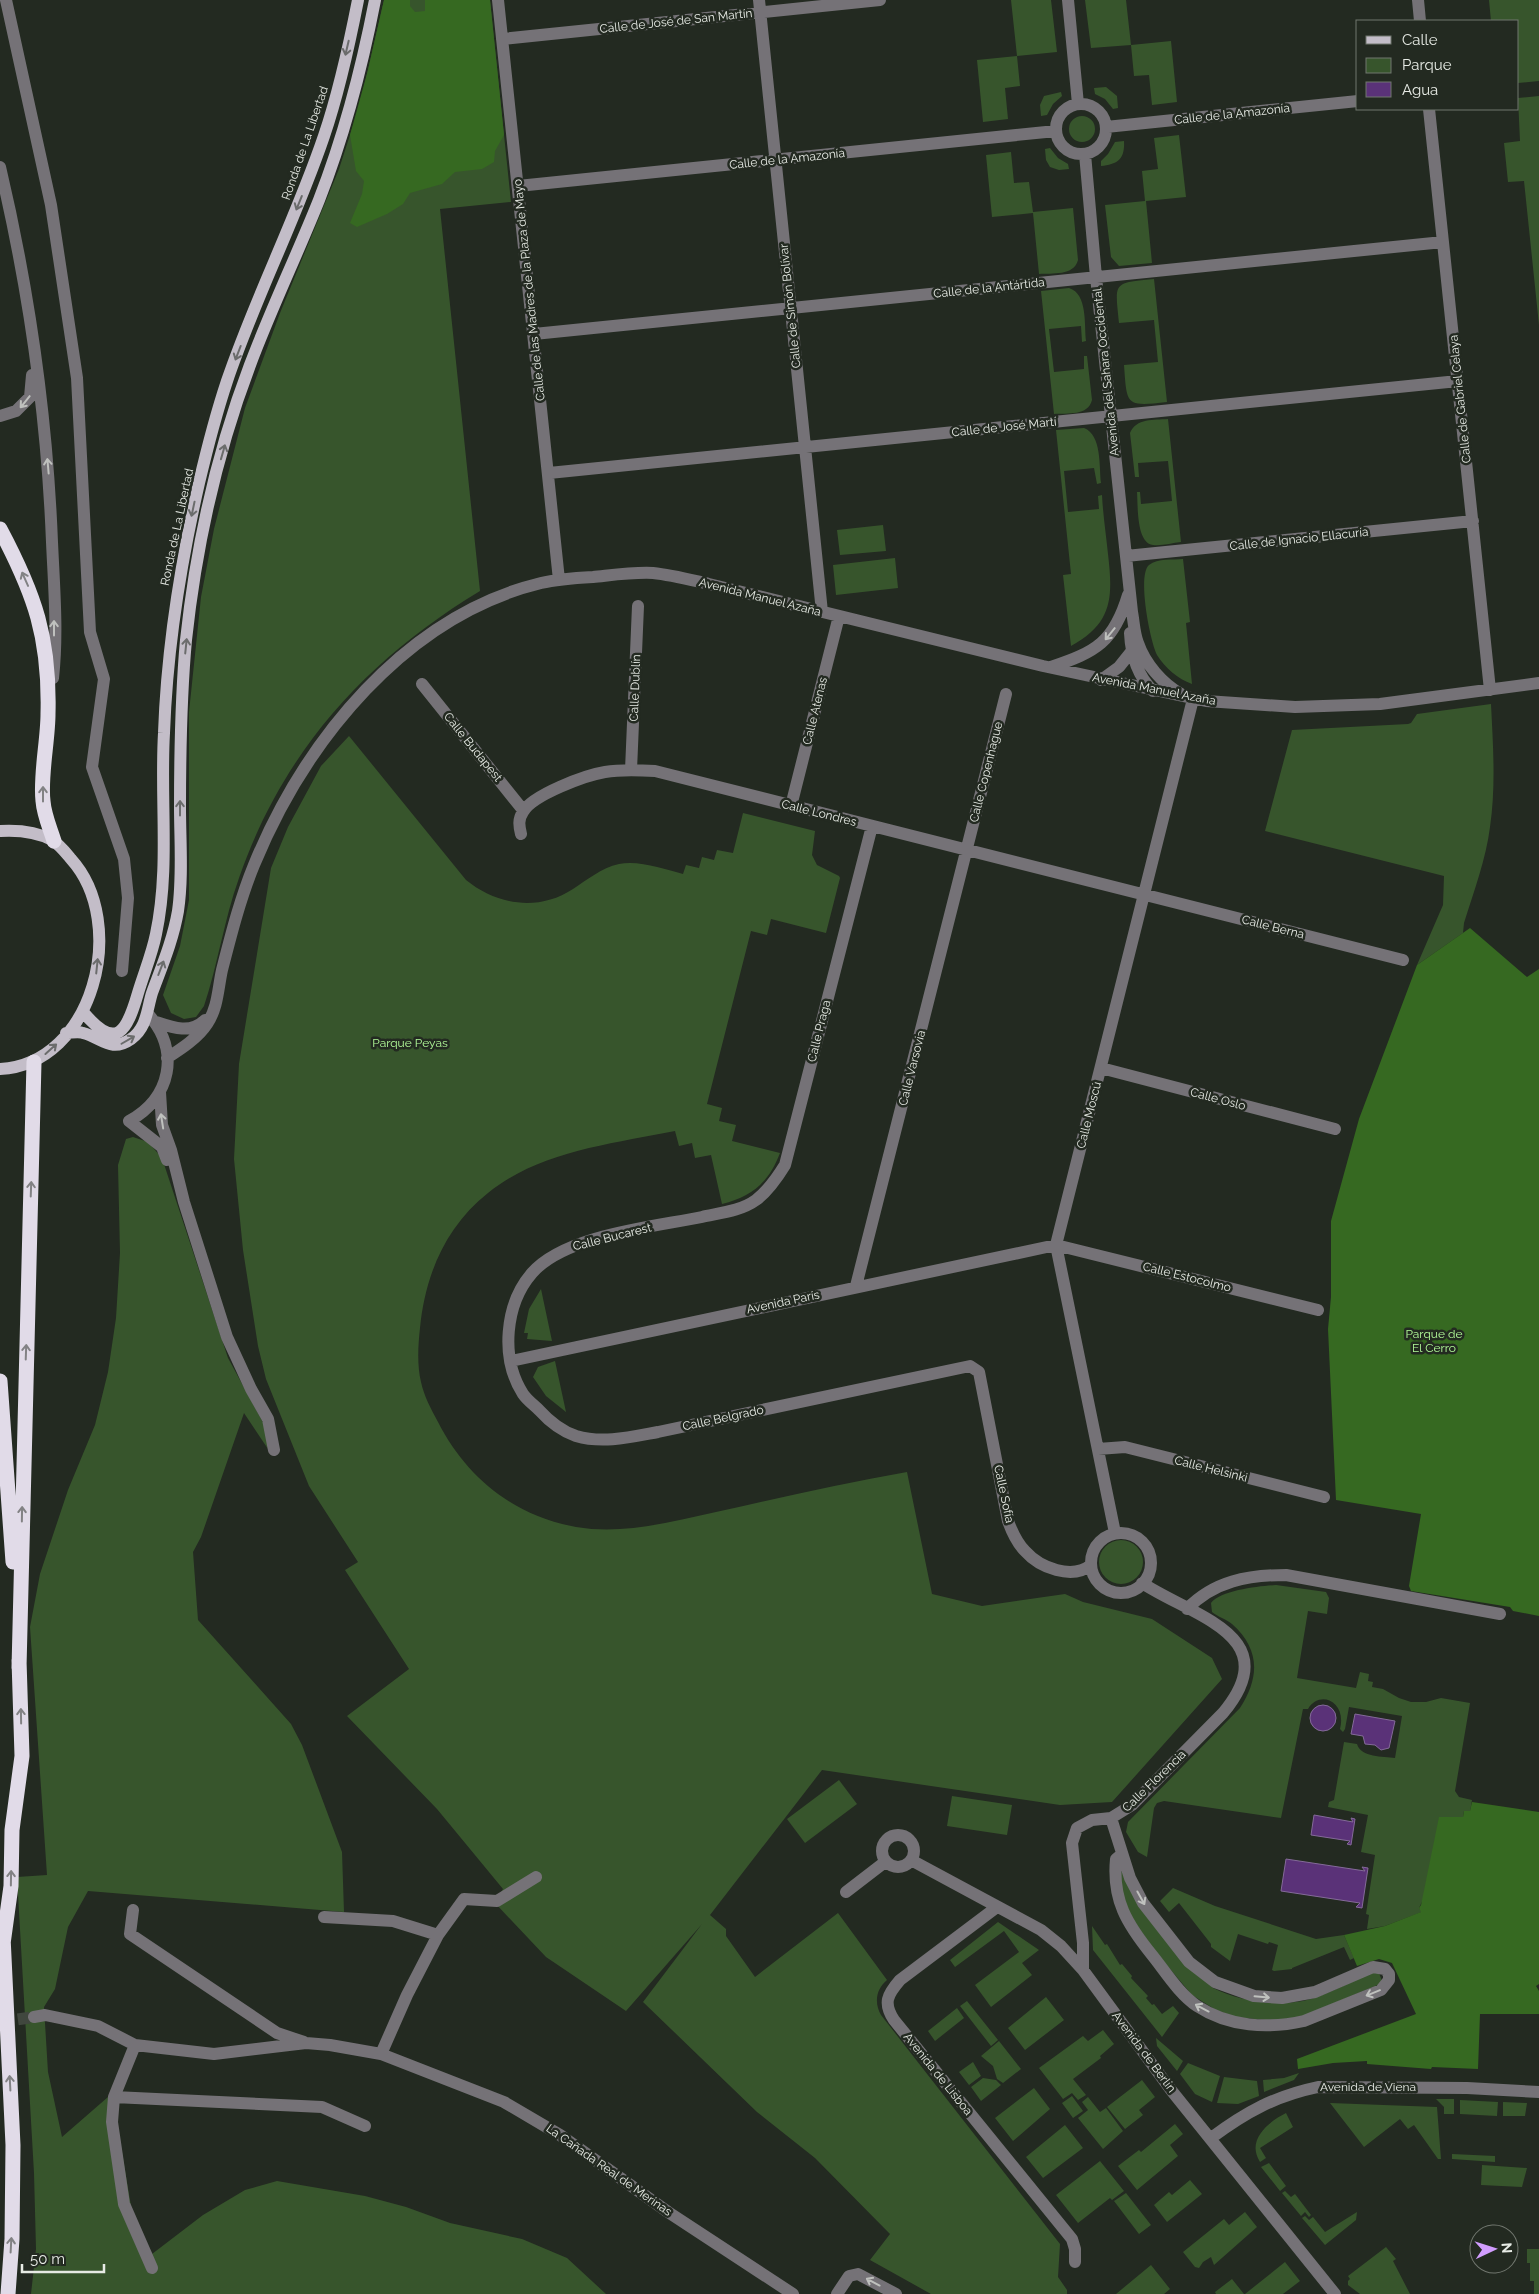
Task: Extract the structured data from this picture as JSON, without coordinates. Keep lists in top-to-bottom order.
{
  "streets": {
    "main road": ["Ronda de La Libertad"],
    "street": [
      "Calle de José de San Martín",
      "Calle de la Amazonía",
      "Calle de la Antártida",
      "Calle de las Madres de la Plaza de Mayo",
      "Calle de Simón Bolívar",
      "Avenida del Sahara Occidental",
      "Calle de Gabriel Celaya",
      "Calle de José Martí",
      "Calle de Ignacio Ellacuría",
      "Avenida Manuel Azaña",
      "Calle Dublín",
      "Calle Atenas",
      "Calle Budapest",
      "Calle Copenhague",
      "Calle Londres",
      "Calle Berna",
      "Calle Praga",
      "Calle Varsovia",
      "Calle Oslo",
      "Calle Moscú",
      "Calle Bucarest",
      "Calle Estocolmo",
      "Avenida París",
      "Calle Belgrado",
      "Calle Helsinki",
      "Calle Sofía",
      "Calle Florencia",
      "Avenida de Berlín",
      "Avenida de Lisboa",
      "Avenida de Viena",
      "La Cañada Real de Merinas"
    ]
  },
  "crossings": [
    ["Calle de José de San Martín", "Calle de las Madres de la Plaza de Mayo"],
    ["Calle de José de San Martín", "Calle de Simón Bolívar"],
    ["Calle de la Amazonía", "Calle de las Madres de la Plaza de Mayo"],
    ["Calle de la Amazonía", "Calle de Simón Bolívar"],
    ["Calle de la Amazonía", "Avenida del Sahara Occidental"],
    ["Calle de la Antártida", "Calle de las Madres de la Plaza de Mayo"],
    ["Calle de la Antártida", "Calle de Simón Bolívar"],
    ["Calle de la Antártida", "Avenida del Sahara Occidental"],
    ["Calle de la Antártida", "Calle de Gabriel Celaya"],
    ["Calle de las Madres de la Plaza de Mayo", "Calle de José Martí"],
    ["Calle de las Madres de la Plaza de Mayo", "Avenida Manuel Azaña"],
    ["Calle de Simón Bolívar", "Calle de José Martí"],
    ["Calle de Simón Bolívar", "Avenida Manuel Azaña"],
    ["Avenida del Sahara Occidental", "Calle de José Martí"],
    ["Avenida del Sahara Occidental", "Calle de Ignacio Ellacuría"],
    ["Avenida del Sahara Occidental", "Avenida Manuel Azaña"],
    ["Avenida del Sahara Occidental", "Calle Moscú"],
    ["Calle de Gabriel Celaya", "Calle de José Martí"],
    ["Calle de Gabriel Celaya", "Calle de Ignacio Ellacuría"],
    ["Calle de Gabriel Celaya", "Avenida Manuel Azaña"],
    ["Avenida Manuel Azaña", "Calle Atenas"],
    ["Avenida Manuel Azaña", "Calle Moscú"],
    ["Calle Dublín", "Calle Londres"],
    ["Calle Atenas", "Calle Londres"],
    ["Calle Budapest", "Calle Londres"],
    ["Calle Copenhague", "Calle Londres"],
    ["Calle Copenhague", "Calle Varsovia"],
    ["Calle Londres", "Calle Berna"],
    ["Calle Londres", "Calle Praga"],
    ["Calle Londres", "Calle Varsovia"],
    ["Calle Londres", "Calle Moscú"],
    ["Calle Berna", "Calle Moscú"],
    ["Calle Praga", "Calle Bucarest"],
    ["Calle Varsovia", "Avenida París"],
    ["Calle Oslo", "Calle Moscú"],
    ["Calle Moscú", "Calle Estocolmo"],
    ["Calle Moscú", "Avenida París"],
    ["Calle Moscú", "Calle Helsinki"],
    ["Calle Moscú", "Calle Sofía"],
    ["Calle Moscú", "Calle Florencia"],
    ["Calle Bucarest", "Avenida París"],
    ["Calle Bucarest", "Calle Belgrado"],
    ["Calle Estocolmo", "Avenida París"],
    ["Avenida París", "Calle Belgrado"],
    ["Calle Belgrado", "Calle Sofía"],
    ["Calle Sofía", "Calle Florencia"],
    ["Calle Florencia", "Avenida de Berlín"],
    ["Avenida de Berlín", "Avenida de Lisboa"],
    ["Avenida de Berlín", "Avenida de Viena"]
  ],
  "parks": ["Parque Peyas", "Parque de El Cerro"],
  "legend": ["Calle", "Parque", "Agua"],
  "scale_bar": "50 m",
  "north": "right"
}
